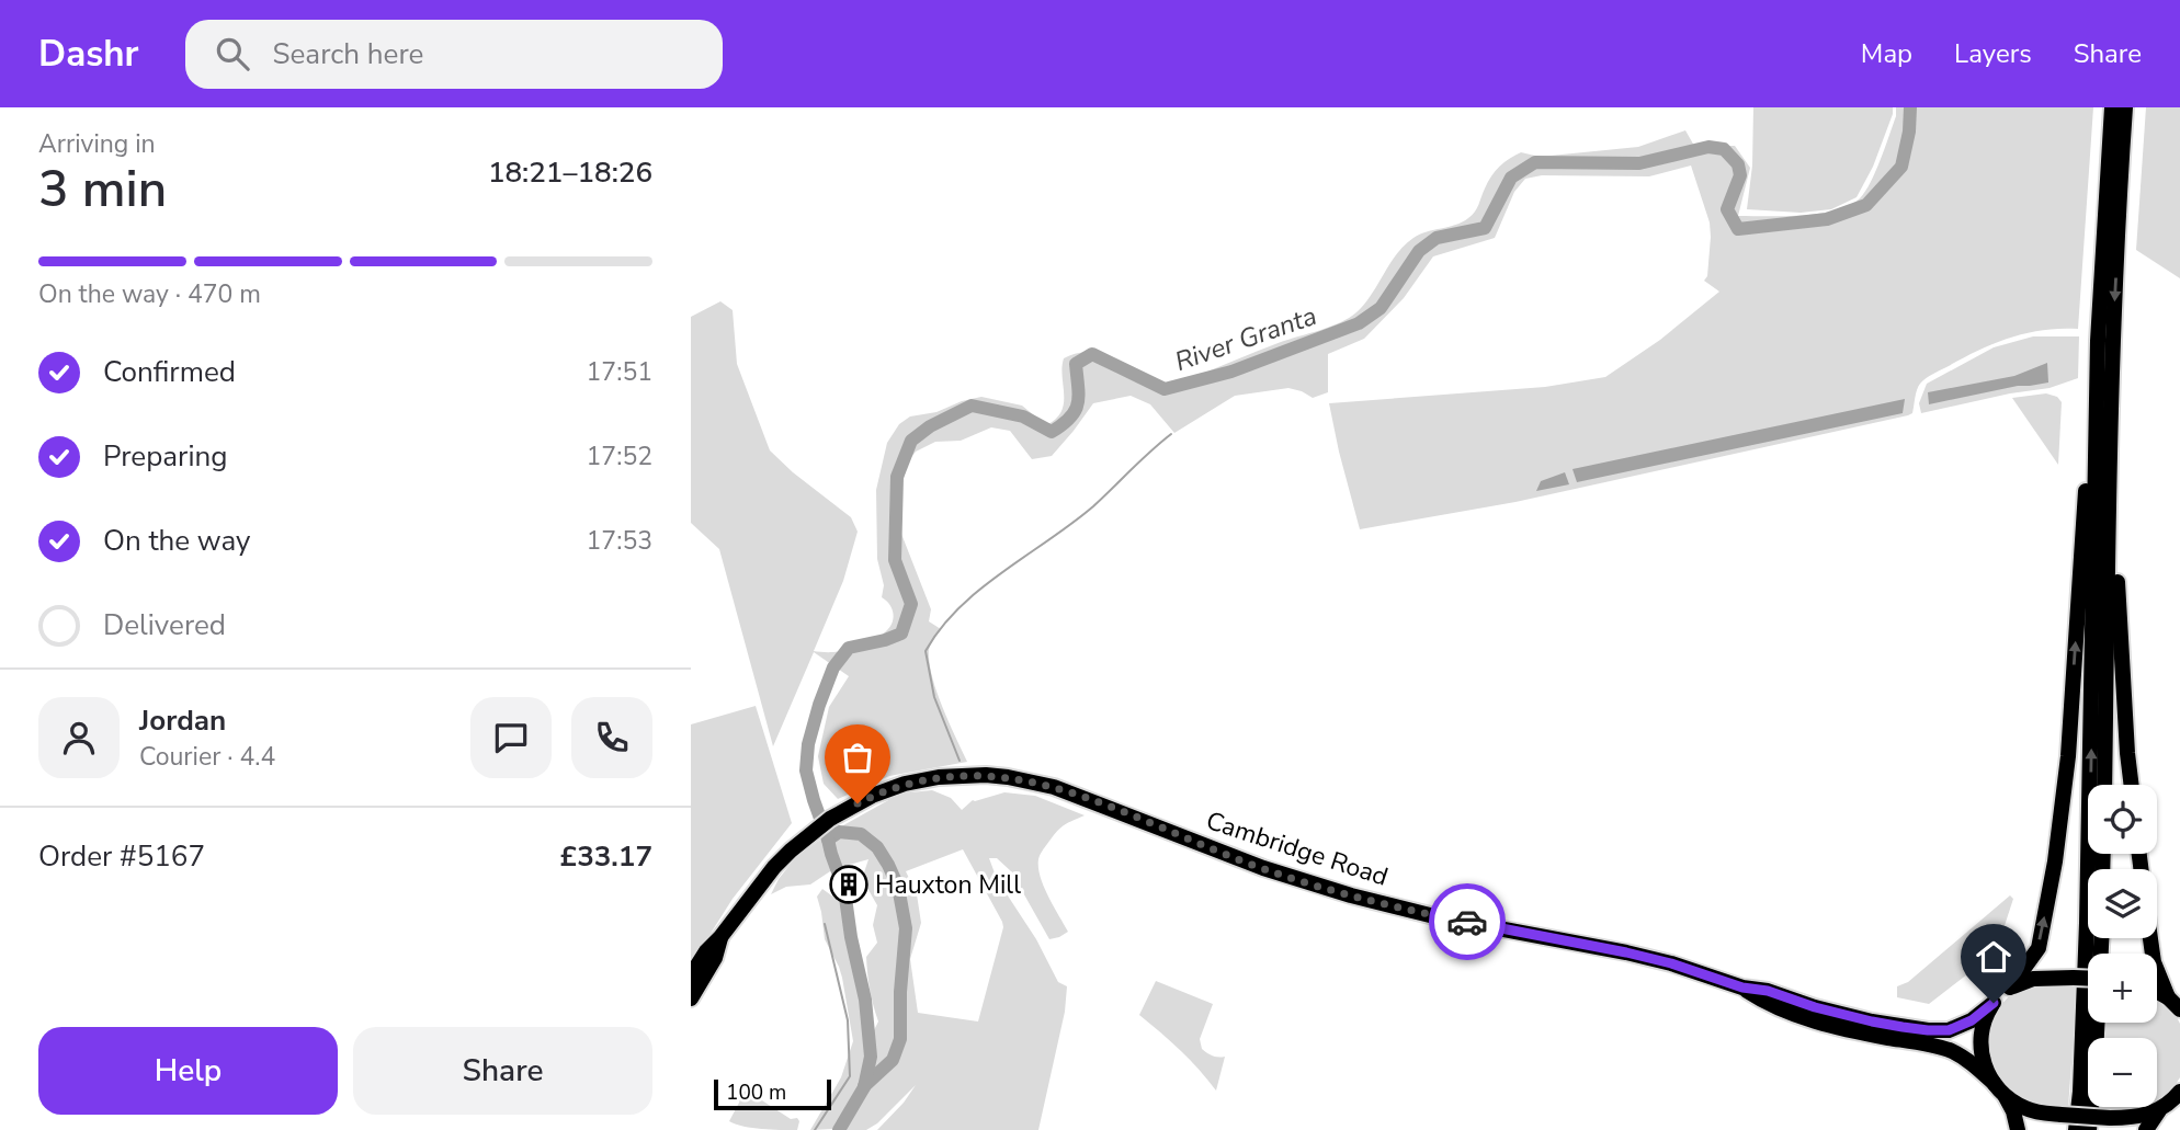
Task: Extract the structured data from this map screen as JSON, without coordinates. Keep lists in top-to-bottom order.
{
  "streets": {
    "highway": ["Cambridge Road"]
  },
  "water": ["River Granta"],
  "places": {
    "building": ["Hauxton Mill"]
  },
  "scale_bar": "100 m",
  "page": {
    "header": "Dashr",
    "search": "Search here",
    "nav": ["Map", "Layers", "Share"],
    "heading": ["3 min", "Arriving in", "18:21–18:26"],
    "panel": [
      "Jordan",
      "Courier · 4.4",
      "Order #5167",
      "£33.17"
    ],
    "bar": "On the way · 470 m",
    "list": [
      ["Confirmed", "17:51"],
      ["Preparing", "17:52"],
      ["On the way", "17:53"],
      "Delivered"
    ],
    "map_buttons": ["+", "−"],
    "buttons": ["Help", "Share"],
    "scale": "100 m"
  }
}
